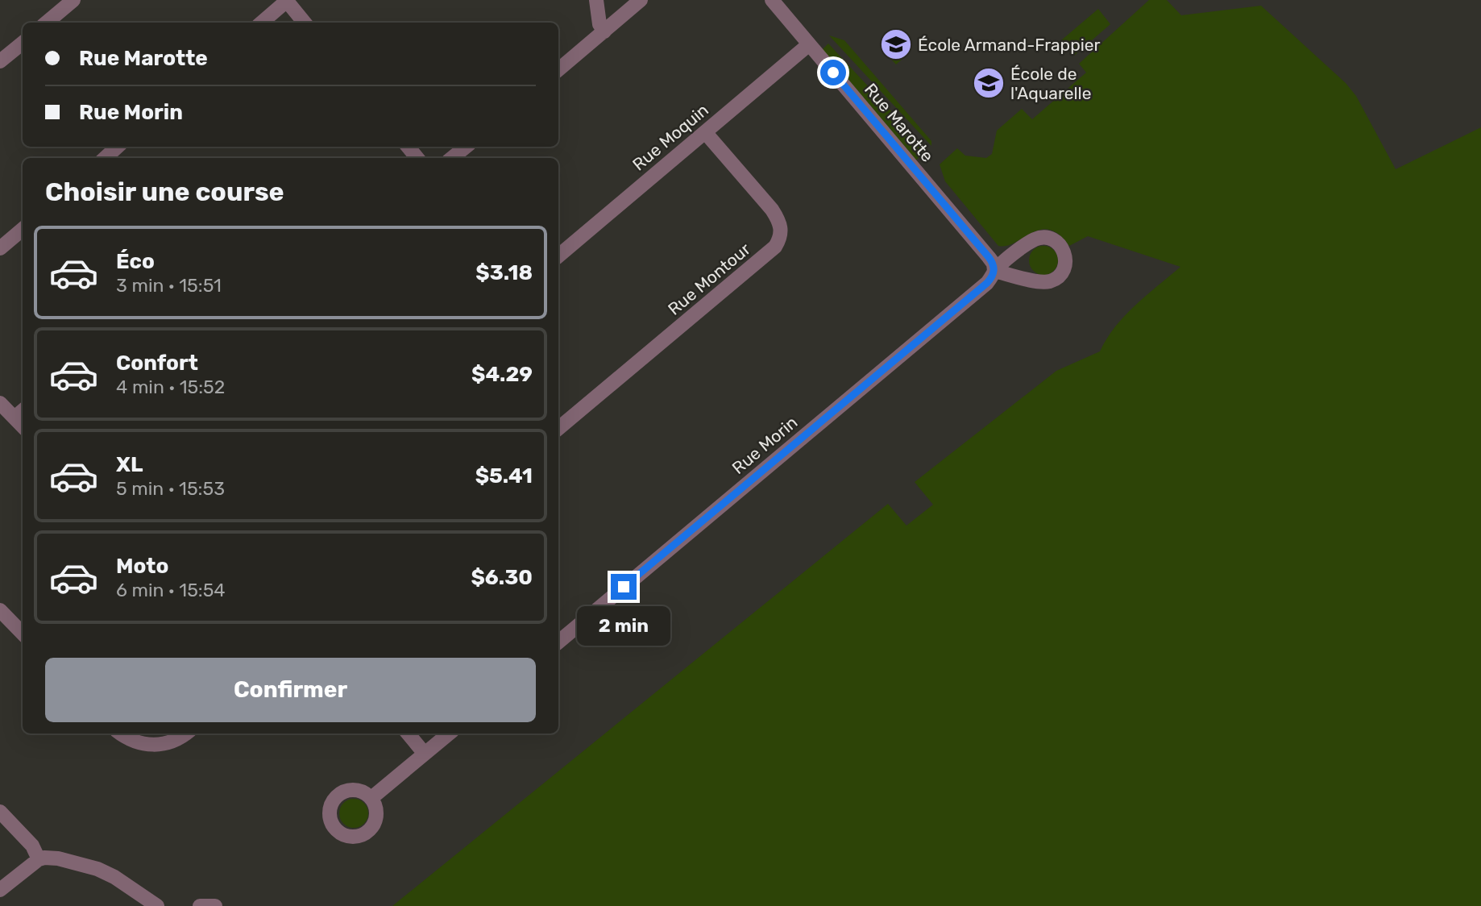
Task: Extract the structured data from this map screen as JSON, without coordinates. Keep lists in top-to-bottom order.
{
  "streets": {
    "street": [
      "Rue Marotte",
      "Rue Moquin",
      "Rue Montour",
      "Rue Morin"
    ]
  },
  "crossings": [
    ["Rue Marotte", "Rue Moquin"],
    ["Rue Marotte", "Rue Morin"],
    ["Rue Moquin", "Rue Montour"]
  ],
  "places": {
    "school or university": ["École Armand-Frappier", "École de l'Aquarelle"]
  },
  "page": {
    "banner": ["Rue Marotte", "Rue Morin"],
    "heading": "Choisir une course",
    "list": [
      {
        "name": "Éco",
        "note": "3 min · 15:51",
        "value": "$3.18"
      },
      {
        "name": "Confort",
        "note": "4 min · 15:52",
        "value": "$4.29"
      },
      {
        "name": "XL",
        "note": "5 min · 15:53",
        "value": "$5.41"
      },
      {
        "name": "Moto",
        "note": "6 min · 15:54",
        "value": "$6.30"
      }
    ],
    "bubble": "2 min",
    "buttons": "Confirmer"
  }
}
